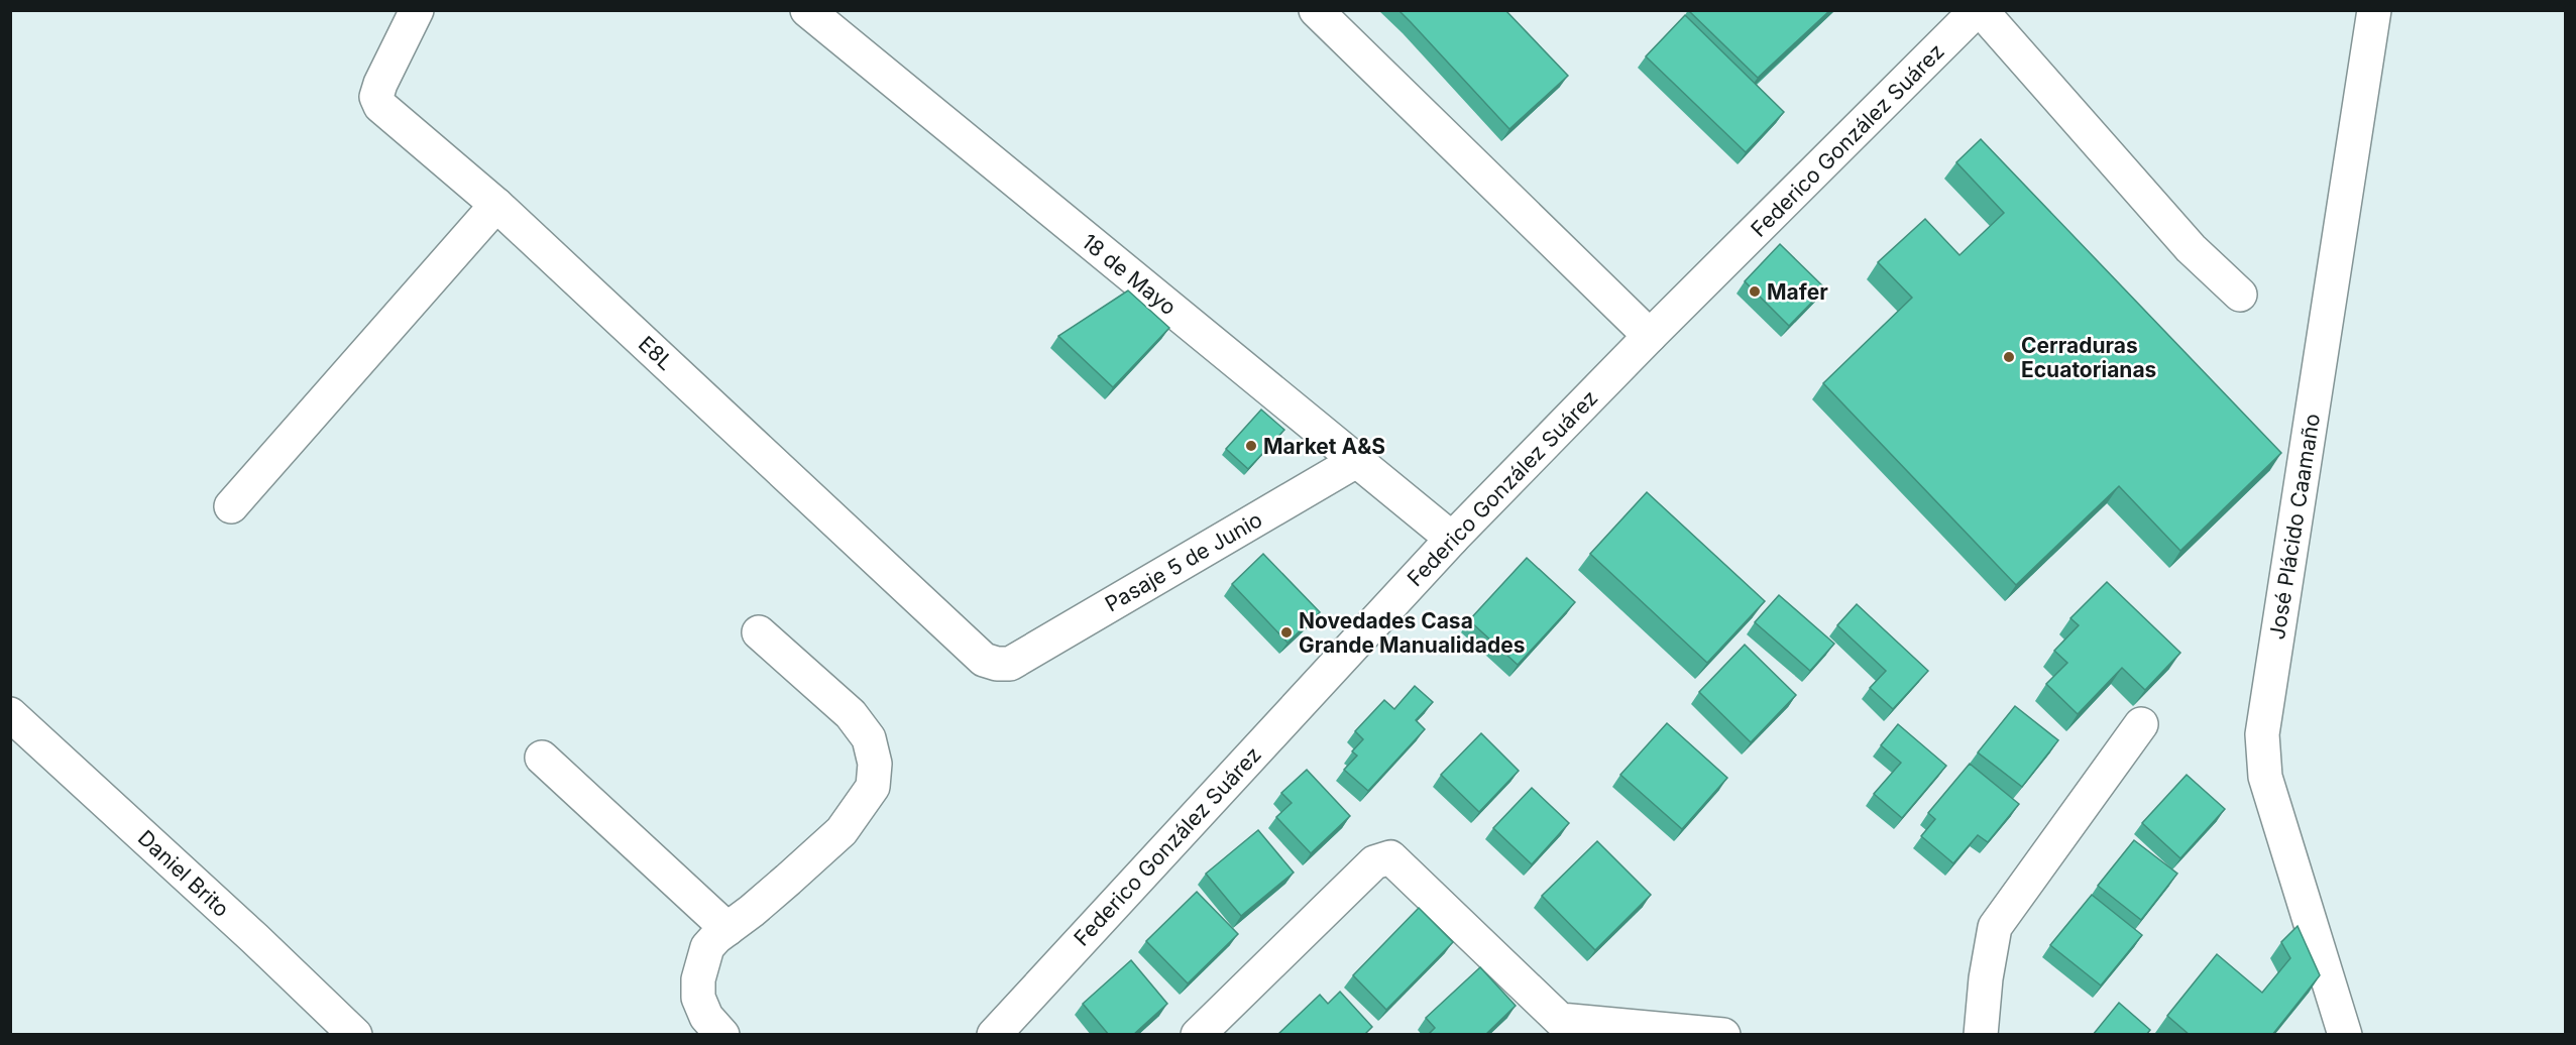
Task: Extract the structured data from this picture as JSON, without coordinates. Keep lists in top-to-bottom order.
{
  "streets": {
    "street": [
      "Federico González Suárez",
      "18 de Mayo",
      "E8L",
      "José Plácido Caamaño",
      "Pasaje 5 de Junio",
      "Daniel Brito"
    ]
  },
  "crossings": [
    ["Federico González Suárez", "18 de Mayo"],
    ["18 de Mayo", "Pasaje 5 de Junio"],
    ["E8L", "Pasaje 5 de Junio"]
  ],
  "places": [
    "Mafer",
    "Cerraduras Ecuatorianas",
    "Market A&S",
    "Novedades Casa Grande Manualidades"
  ]
}
